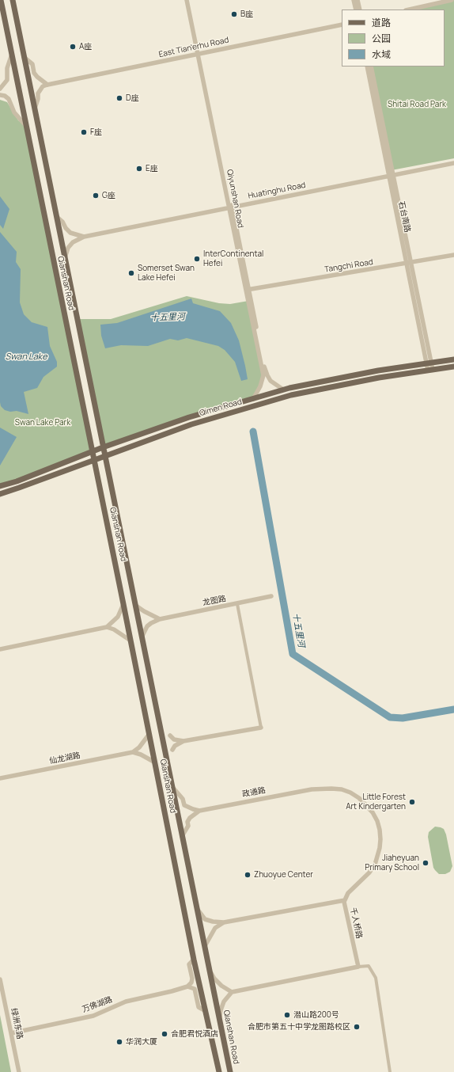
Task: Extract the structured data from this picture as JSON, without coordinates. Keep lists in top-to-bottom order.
{
  "streets": {
    "main road": ["Qianshan Road", "Qimen Road"],
    "street": [
      "East Tian'erhu Road",
      "Huatinghu Road",
      "Qiyunshan Road",
      "石台南路",
      "Tangchi Road",
      "龙图路",
      "仙龙湖路",
      "政通路",
      "千人桥路",
      "万佛湖路",
      "绿洲东路"
    ]
  },
  "crossings": [
    ["East Tian'erhu Road", "Qiyunshan Road"],
    ["Huatinghu Road", "Qiyunshan Road"],
    ["Huatinghu Road", "石台南路"],
    ["Huatinghu Road", "Qianshan Road"],
    ["Qiyunshan Road", "Tangchi Road"],
    ["Qiyunshan Road", "Qimen Road"],
    ["石台南路", "Tangchi Road"],
    ["石台南路", "Qimen Road"],
    ["Qianshan Road", "Qimen Road"],
    ["Qianshan Road", "龙图路"],
    ["政通路", "千人桥路"],
    ["万佛湖路", "绿洲东路"]
  ],
  "water": ["十五里河", "Swan Lake"],
  "parks": ["Shitai Road Park", "Swan Lake Park"],
  "places": [
    "B座",
    "A座",
    "D座",
    "F座",
    "E座",
    "G座",
    "InterContinental Hefei",
    "Somerset Swan Lake Hefei",
    "Little Forest Art Kindergarten",
    "Jiaheyuan Primary School",
    "Zhuoyue Center",
    "潜山路200号",
    "合肥市第五十中学龙图路校区",
    "合肥君悦酒店",
    "华润大厦"
  ],
  "legend": ["道路", "公园", "水域"]
}
